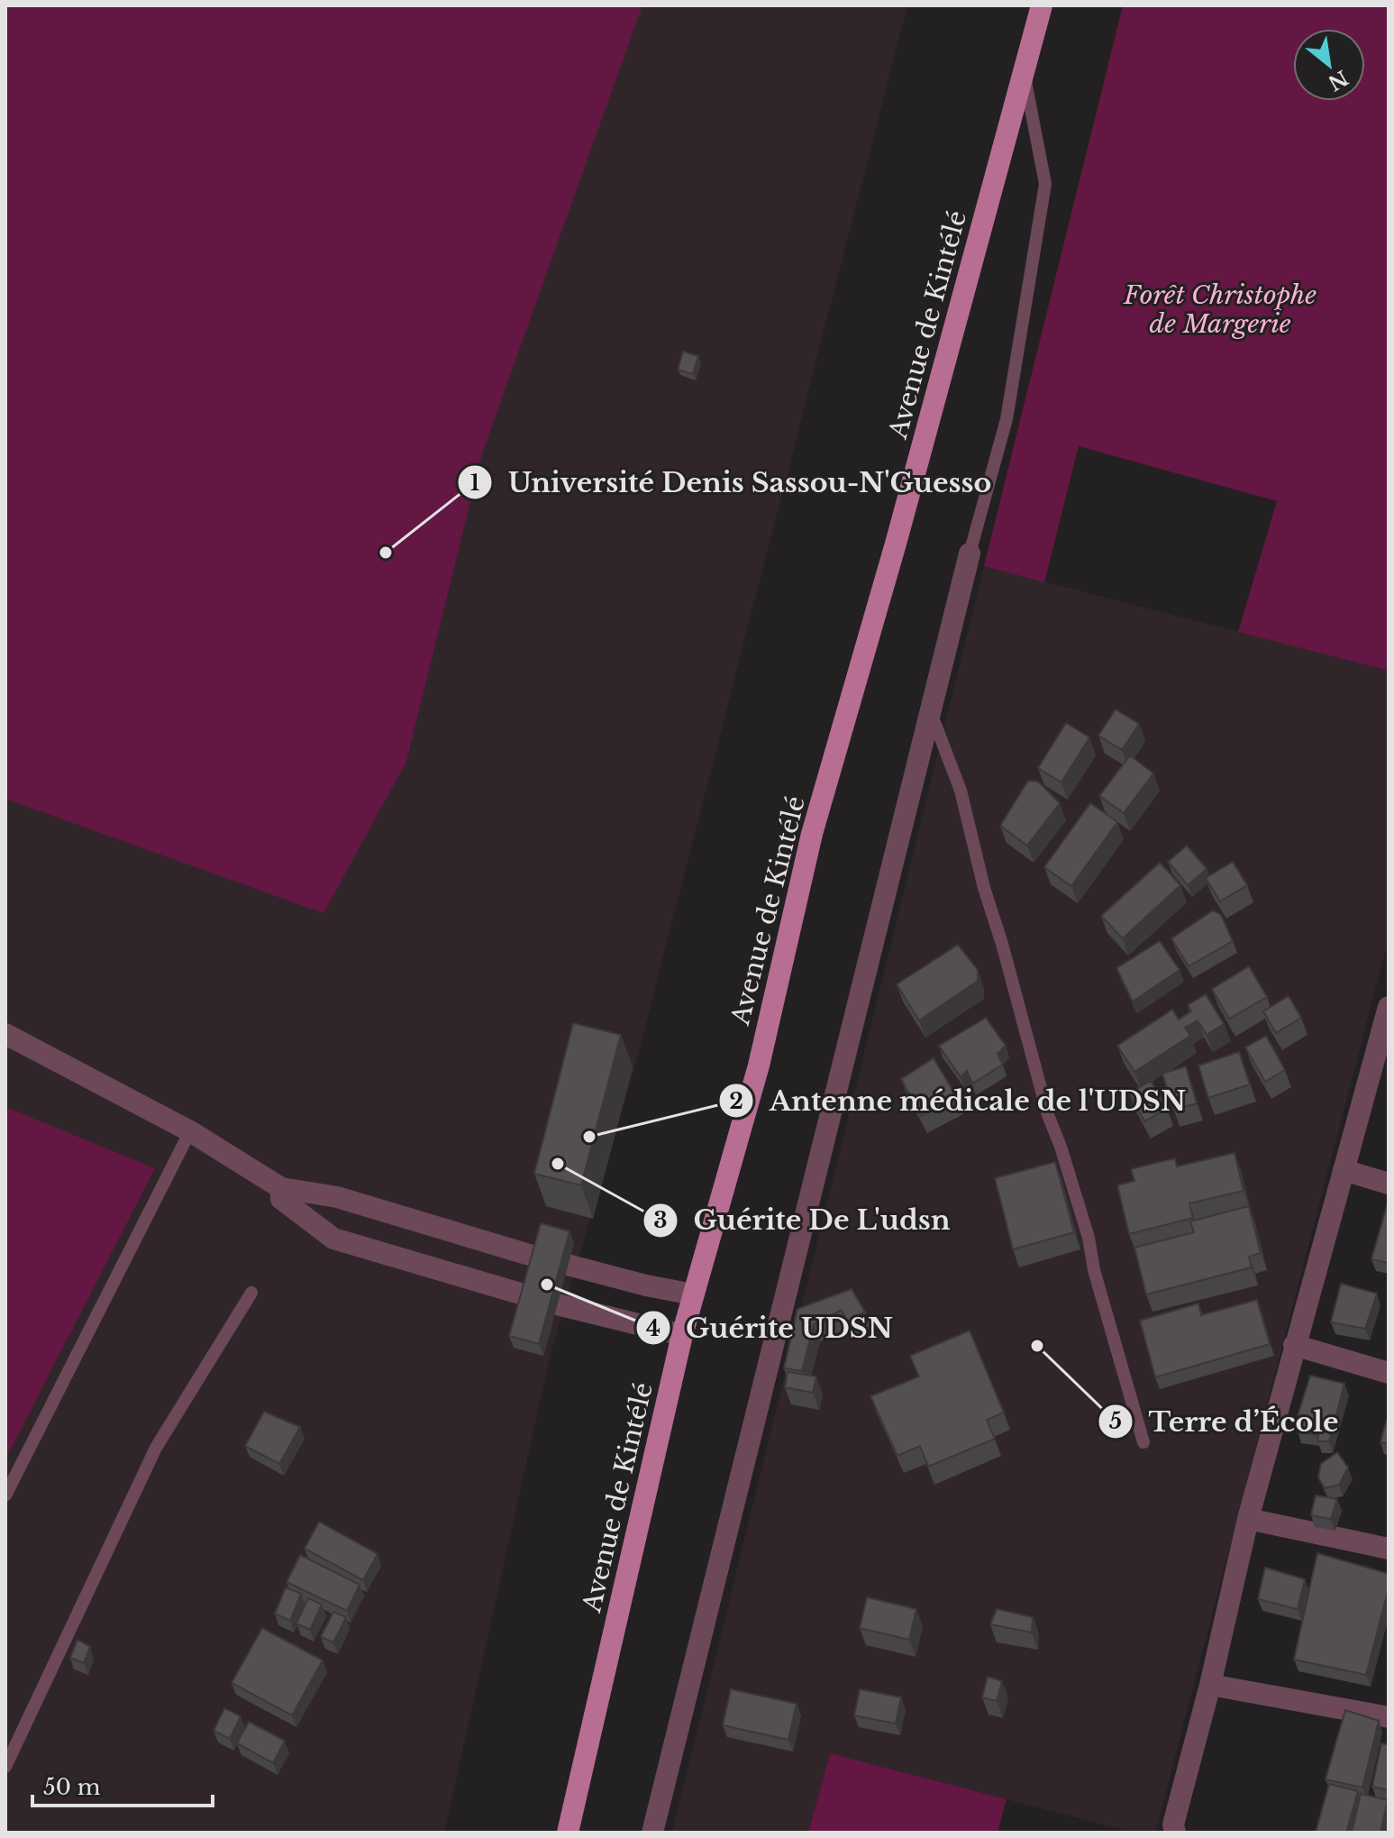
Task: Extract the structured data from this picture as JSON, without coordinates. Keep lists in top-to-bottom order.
{
  "streets": {
    "main road": ["Avenue de Kintélé"]
  },
  "parks": ["Forêt Christophe de Margerie"],
  "places": [
    "Université Denis Sassou-N'Guesso",
    "Antenne médicale de l'UDSN",
    "Guérite De L'udsn",
    "Guérite UDSN",
    "Terre d’École"
  ],
  "scale_bar": "50 m",
  "north": "bottom right"
}
